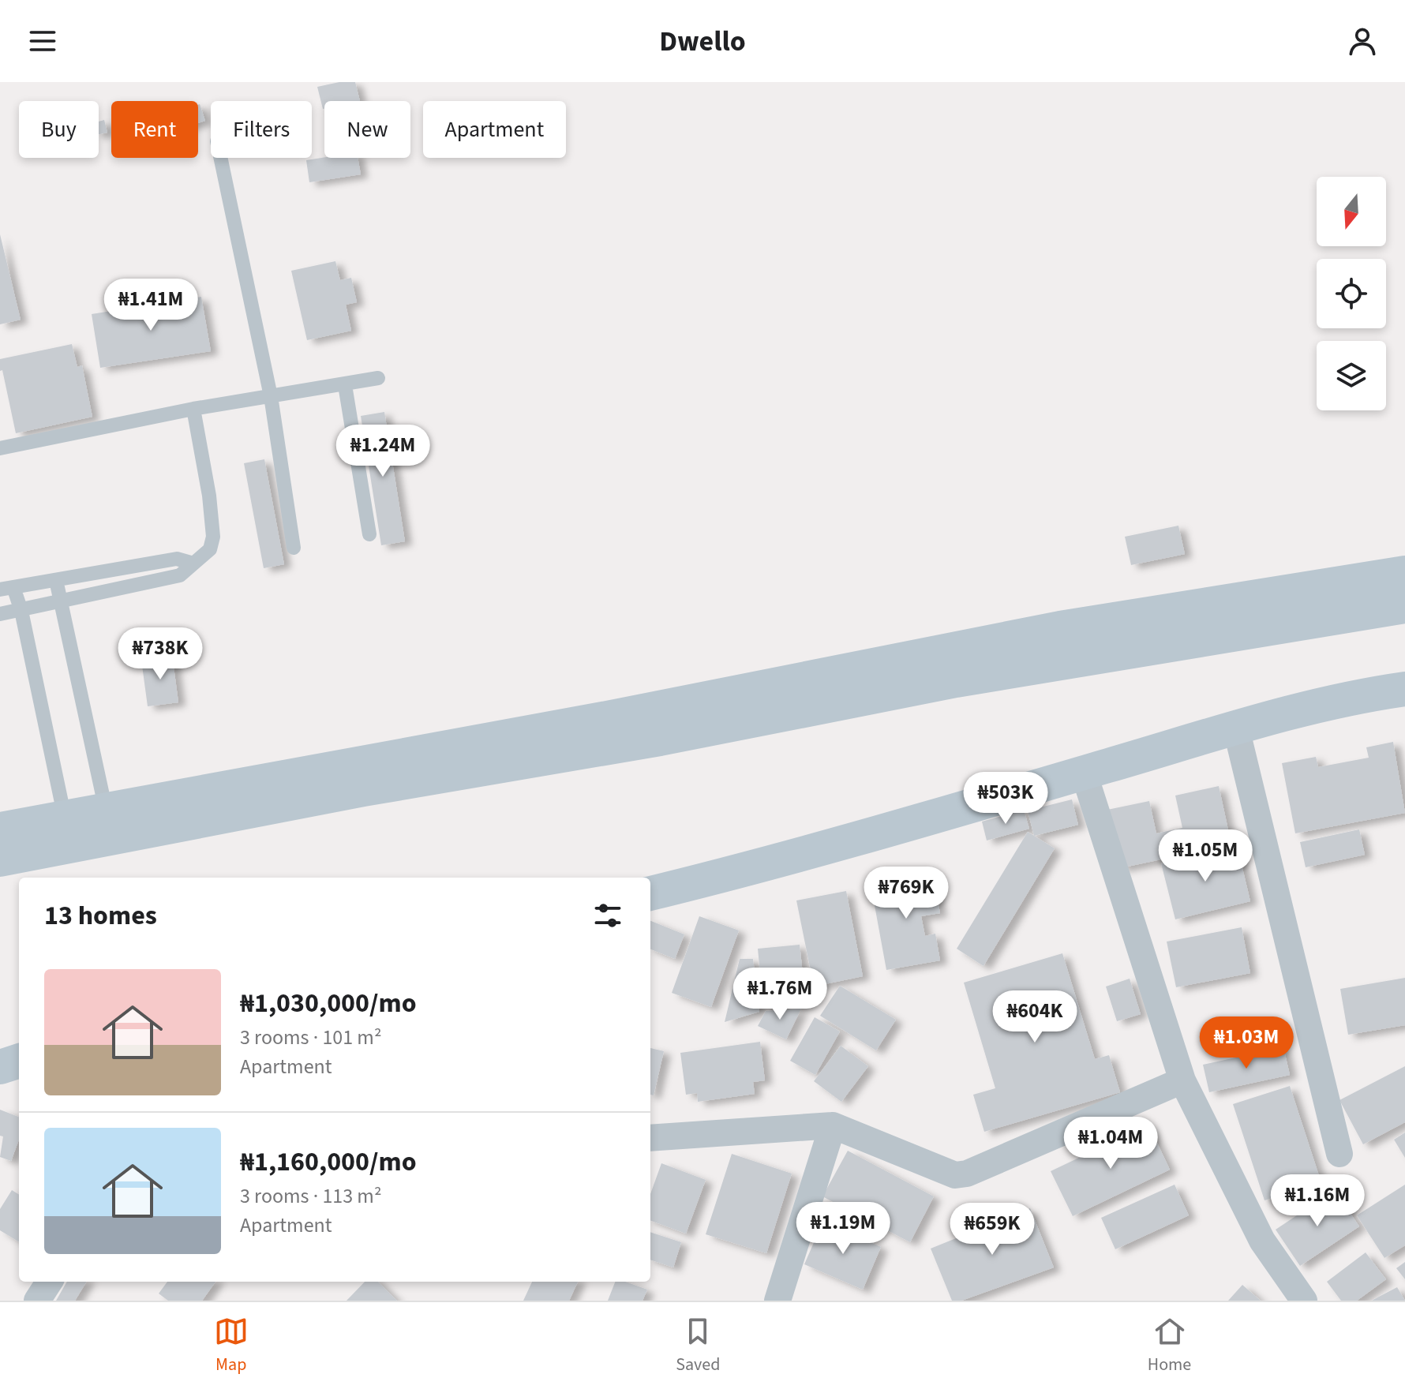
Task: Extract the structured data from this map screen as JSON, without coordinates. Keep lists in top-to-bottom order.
{
  "north": "bottom",
  "page": {
    "header": "Dwello",
    "chip": [
      "Buy",
      "Rent",
      "Filters",
      "New",
      "Apartment"
    ],
    "price": [
      "₦1.41M",
      "₦1.24M",
      "₦738K",
      "₦503K",
      "₦1.05M",
      "₦769K",
      "₦1.76M",
      "₦604K",
      "₦1.03M",
      "₦1.04M",
      "₦1.16M",
      "₦1.19M",
      "₦659K"
    ],
    "heading": "13 homes",
    "list": [
      {
        "name": "₦1,030,000/mo",
        "note": "3 rooms · 101 m² · Apartment"
      },
      {
        "name": "₦1,160,000/mo",
        "note": "3 rooms · 113 m² · Apartment"
      }
    ],
    "tabs": ["Map", "Saved", "Home"]
  }
}
